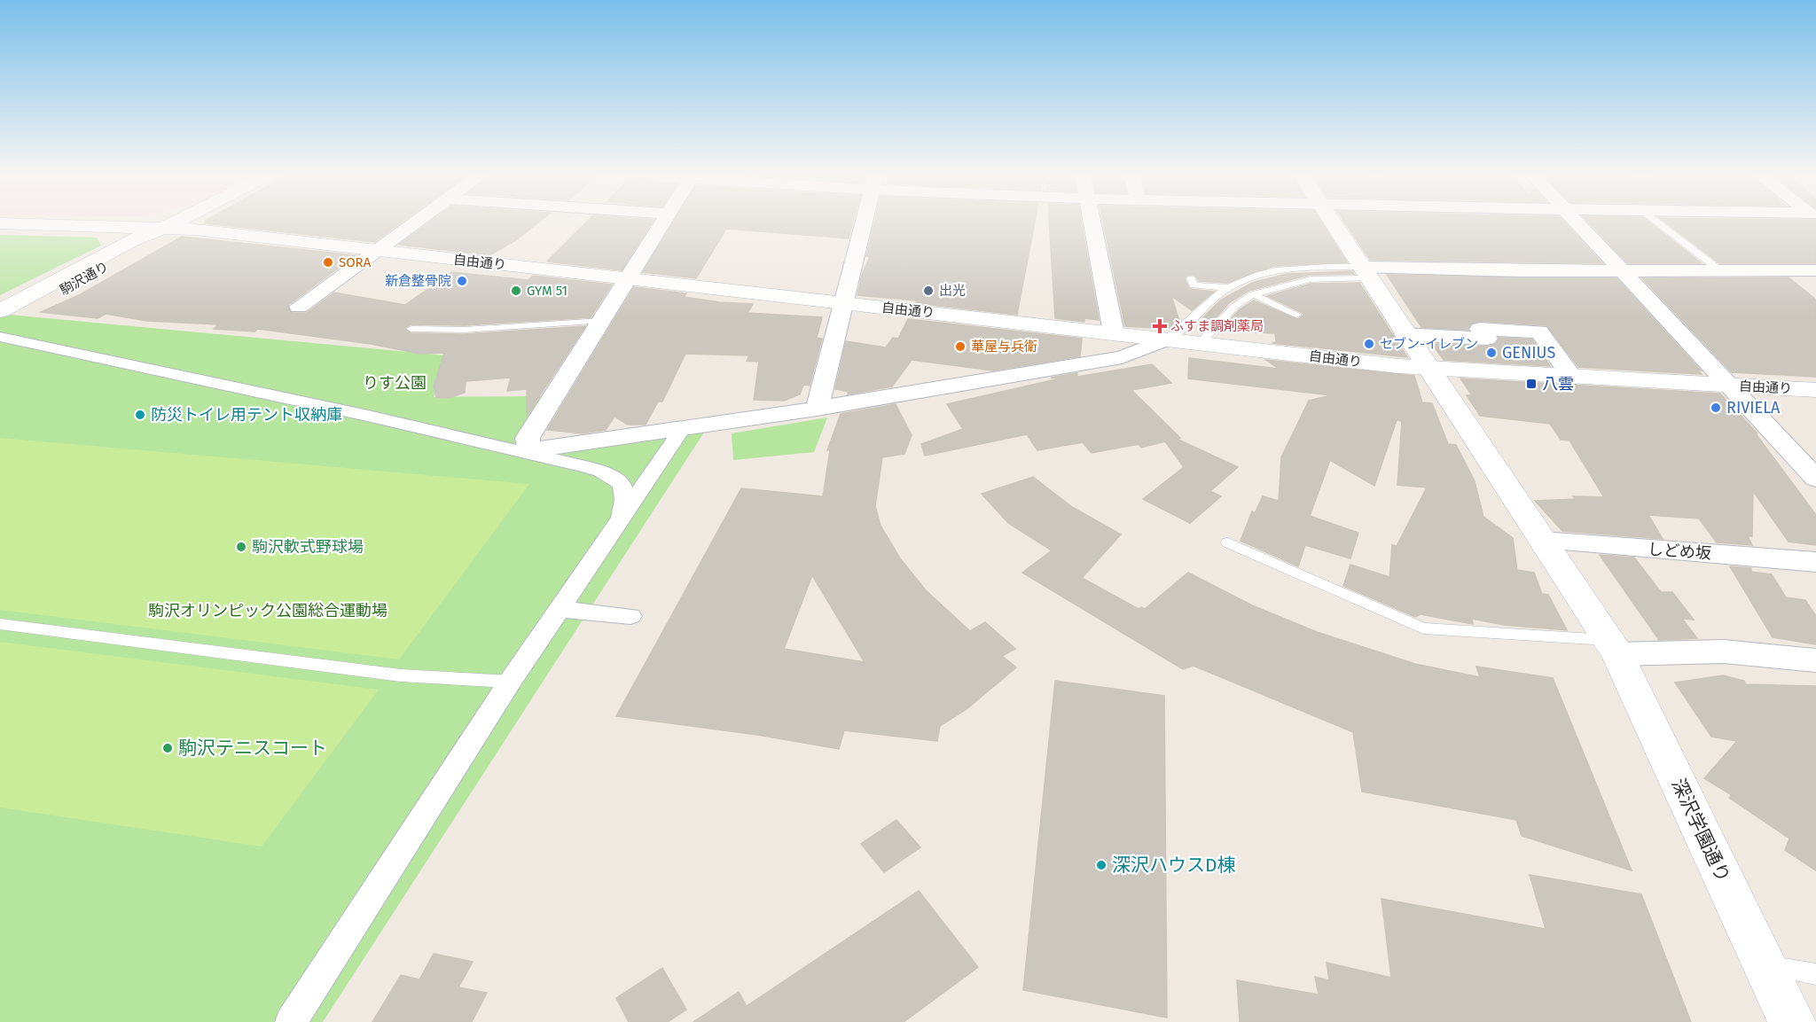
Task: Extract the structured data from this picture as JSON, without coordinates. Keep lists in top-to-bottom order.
{
  "streets": {
    "main road": ["自由通り", "駒沢通り", "深沢学園通り"],
    "street": ["しどめ坂"]
  },
  "crossings": [
    ["自由通り", "駒沢通り"],
    ["自由通り", "深沢学園通り"],
    ["しどめ坂", "深沢学園通り"]
  ],
  "parks": ["りす公園", "駒沢オリンピック公園総合運動場"],
  "places": {
    "other": [
      "SORA",
      "新倉整骨院",
      "GYM 51",
      "出光",
      "セブン-イレブン",
      "華屋与兵衛",
      "GENIUS",
      "RIVIELA",
      "防災トイレ用テント収納庫",
      "駒沢軟式野球場",
      "駒沢テニスコート",
      "深沢ハウスD棟"
    ],
    "health": ["ふすま調剤薬局"],
    "transit": ["八雲"]
  }
}
